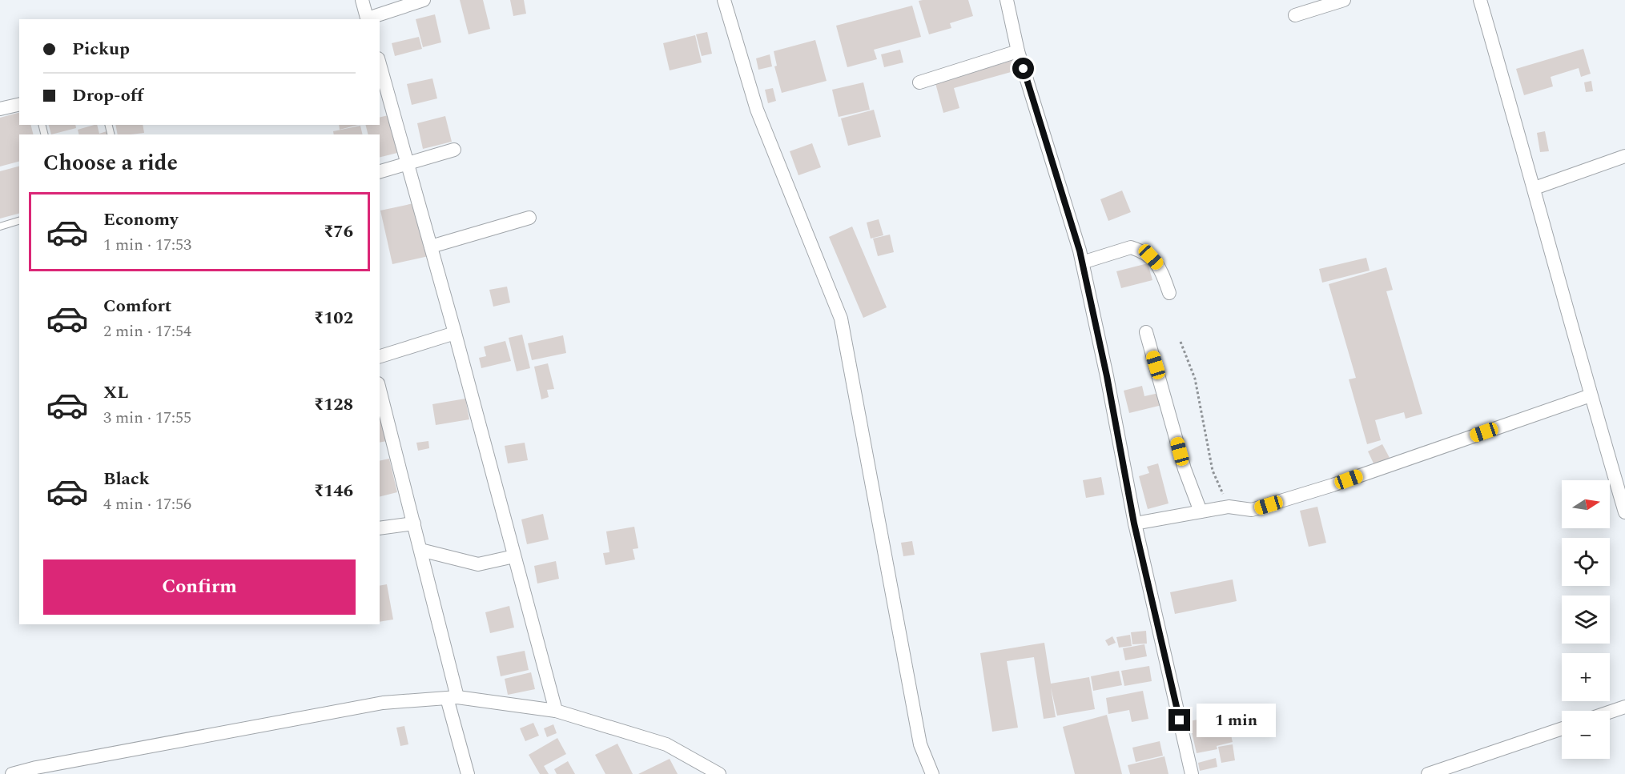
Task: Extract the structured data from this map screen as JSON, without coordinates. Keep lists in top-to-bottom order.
{
  "north": "right",
  "page": {
    "banner": ["Pickup", "Drop-off"],
    "heading": "Choose a ride",
    "list": [
      {
        "name": "Economy",
        "note": "1 min · 17:53",
        "value": "₹76"
      },
      {
        "name": "Comfort",
        "note": "2 min · 17:54",
        "value": "₹102"
      },
      {
        "name": "XL",
        "note": "3 min · 17:55",
        "value": "₹128"
      },
      {
        "name": "Black",
        "note": "4 min · 17:56",
        "value": "₹146"
      }
    ],
    "map_buttons": ["+", "−"],
    "buttons": "Confirm",
    "bubble": "1 min"
  }
}
